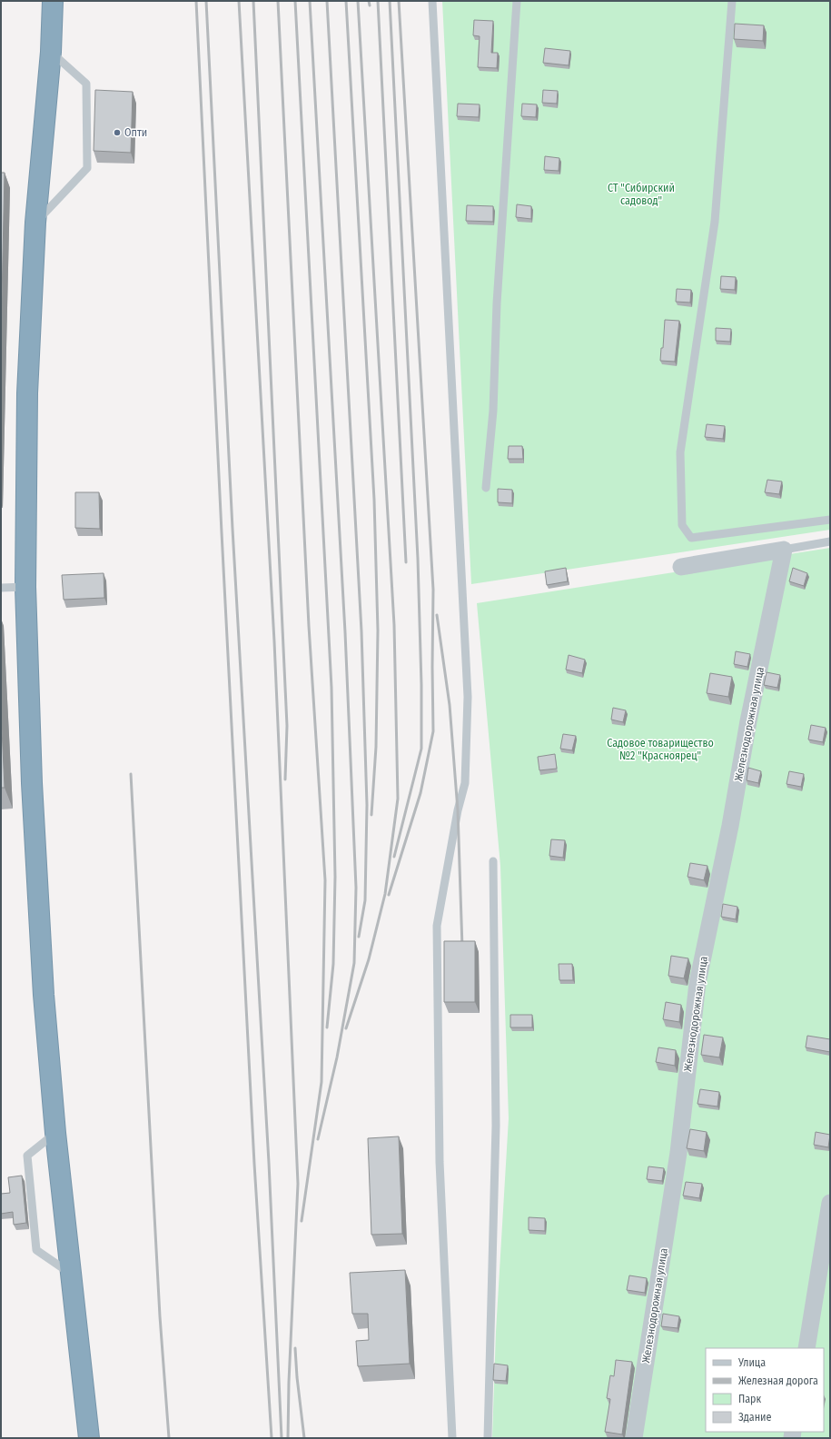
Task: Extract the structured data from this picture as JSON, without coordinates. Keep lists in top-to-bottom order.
{
  "streets": {
    "street": ["Железнодорожная улица"]
  },
  "parks": ["СТ \"Сибирский садовод\"", "Садовое товарищество №2 \"Красноярец\""],
  "places": ["Опти"],
  "legend": [
    "Улица",
    "Железная дорога",
    "Парк",
    "Здание"
  ]
}
